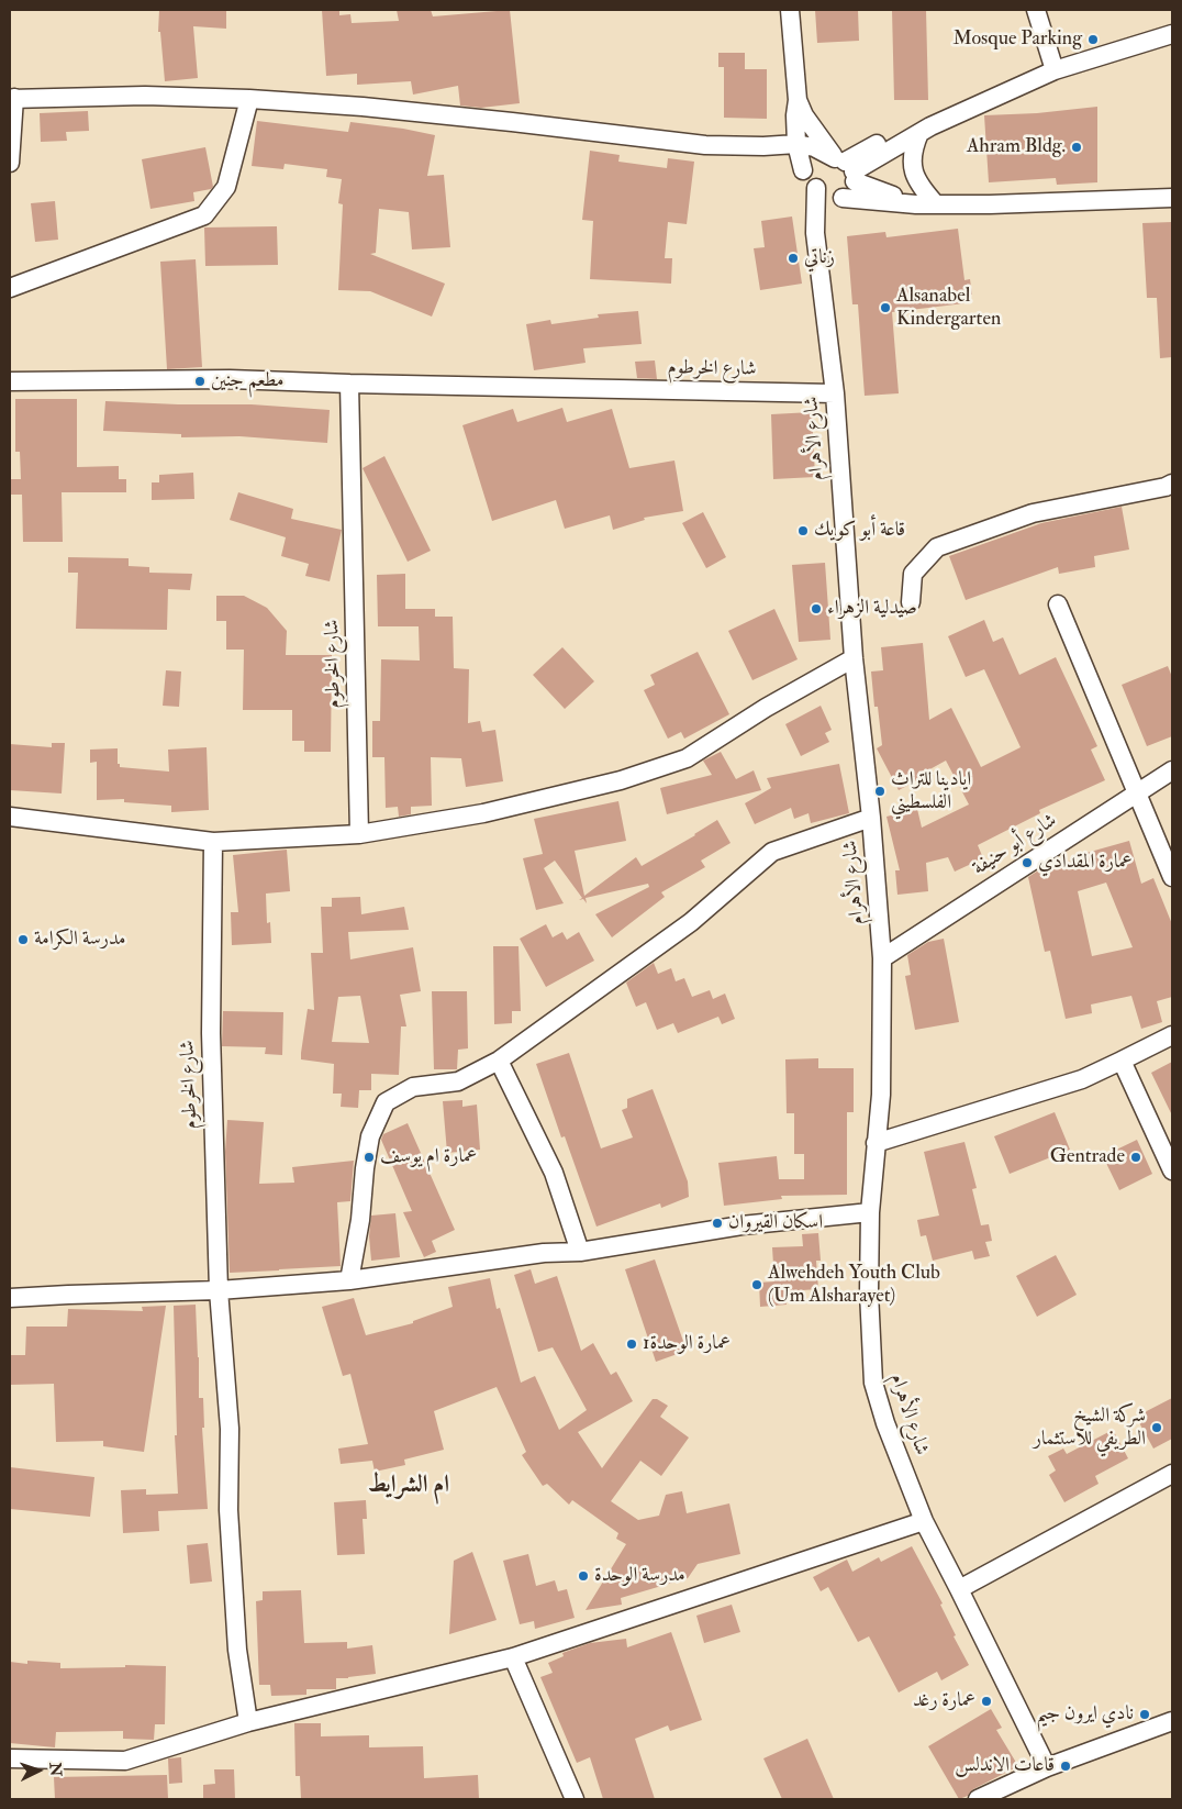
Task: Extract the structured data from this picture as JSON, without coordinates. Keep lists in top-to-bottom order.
{
  "streets": {
    "street": ["شارع الخرطوم", "شارع الأهرام", "شارع أبو حنيفة"]
  },
  "crossings": [
    ["شارع الخرطوم", "شارع الأهرام"],
    ["شارع الأهرام", "شارع أبو حنيفة"]
  ],
  "districts": ["ام الشرايط"],
  "places": [
    "Mosque Parking",
    "Ahram Bldg.",
    "زناتي",
    "Alsanabel Kindergarten",
    "مطعم جنين",
    "قاعة أبو كويك",
    "صيدلية الزهراء",
    "ايادينا للتراث الفلسطيني",
    "عمارة المقدادي",
    "مدرسة الكرامة",
    "عمارة ام يوسف",
    "Gentrade",
    "اسكان القيروان",
    "Alwehdeh Youth Club (Um Alsharayet)",
    "عمارة الوحدة1",
    "شركة الشيخ الطريفي للاستثمار",
    "مدرسة الوحدة",
    "عمارة رغد",
    "نادي ايرون جيم",
    "قاعات الاندلس"
  ],
  "north": "right"
}
